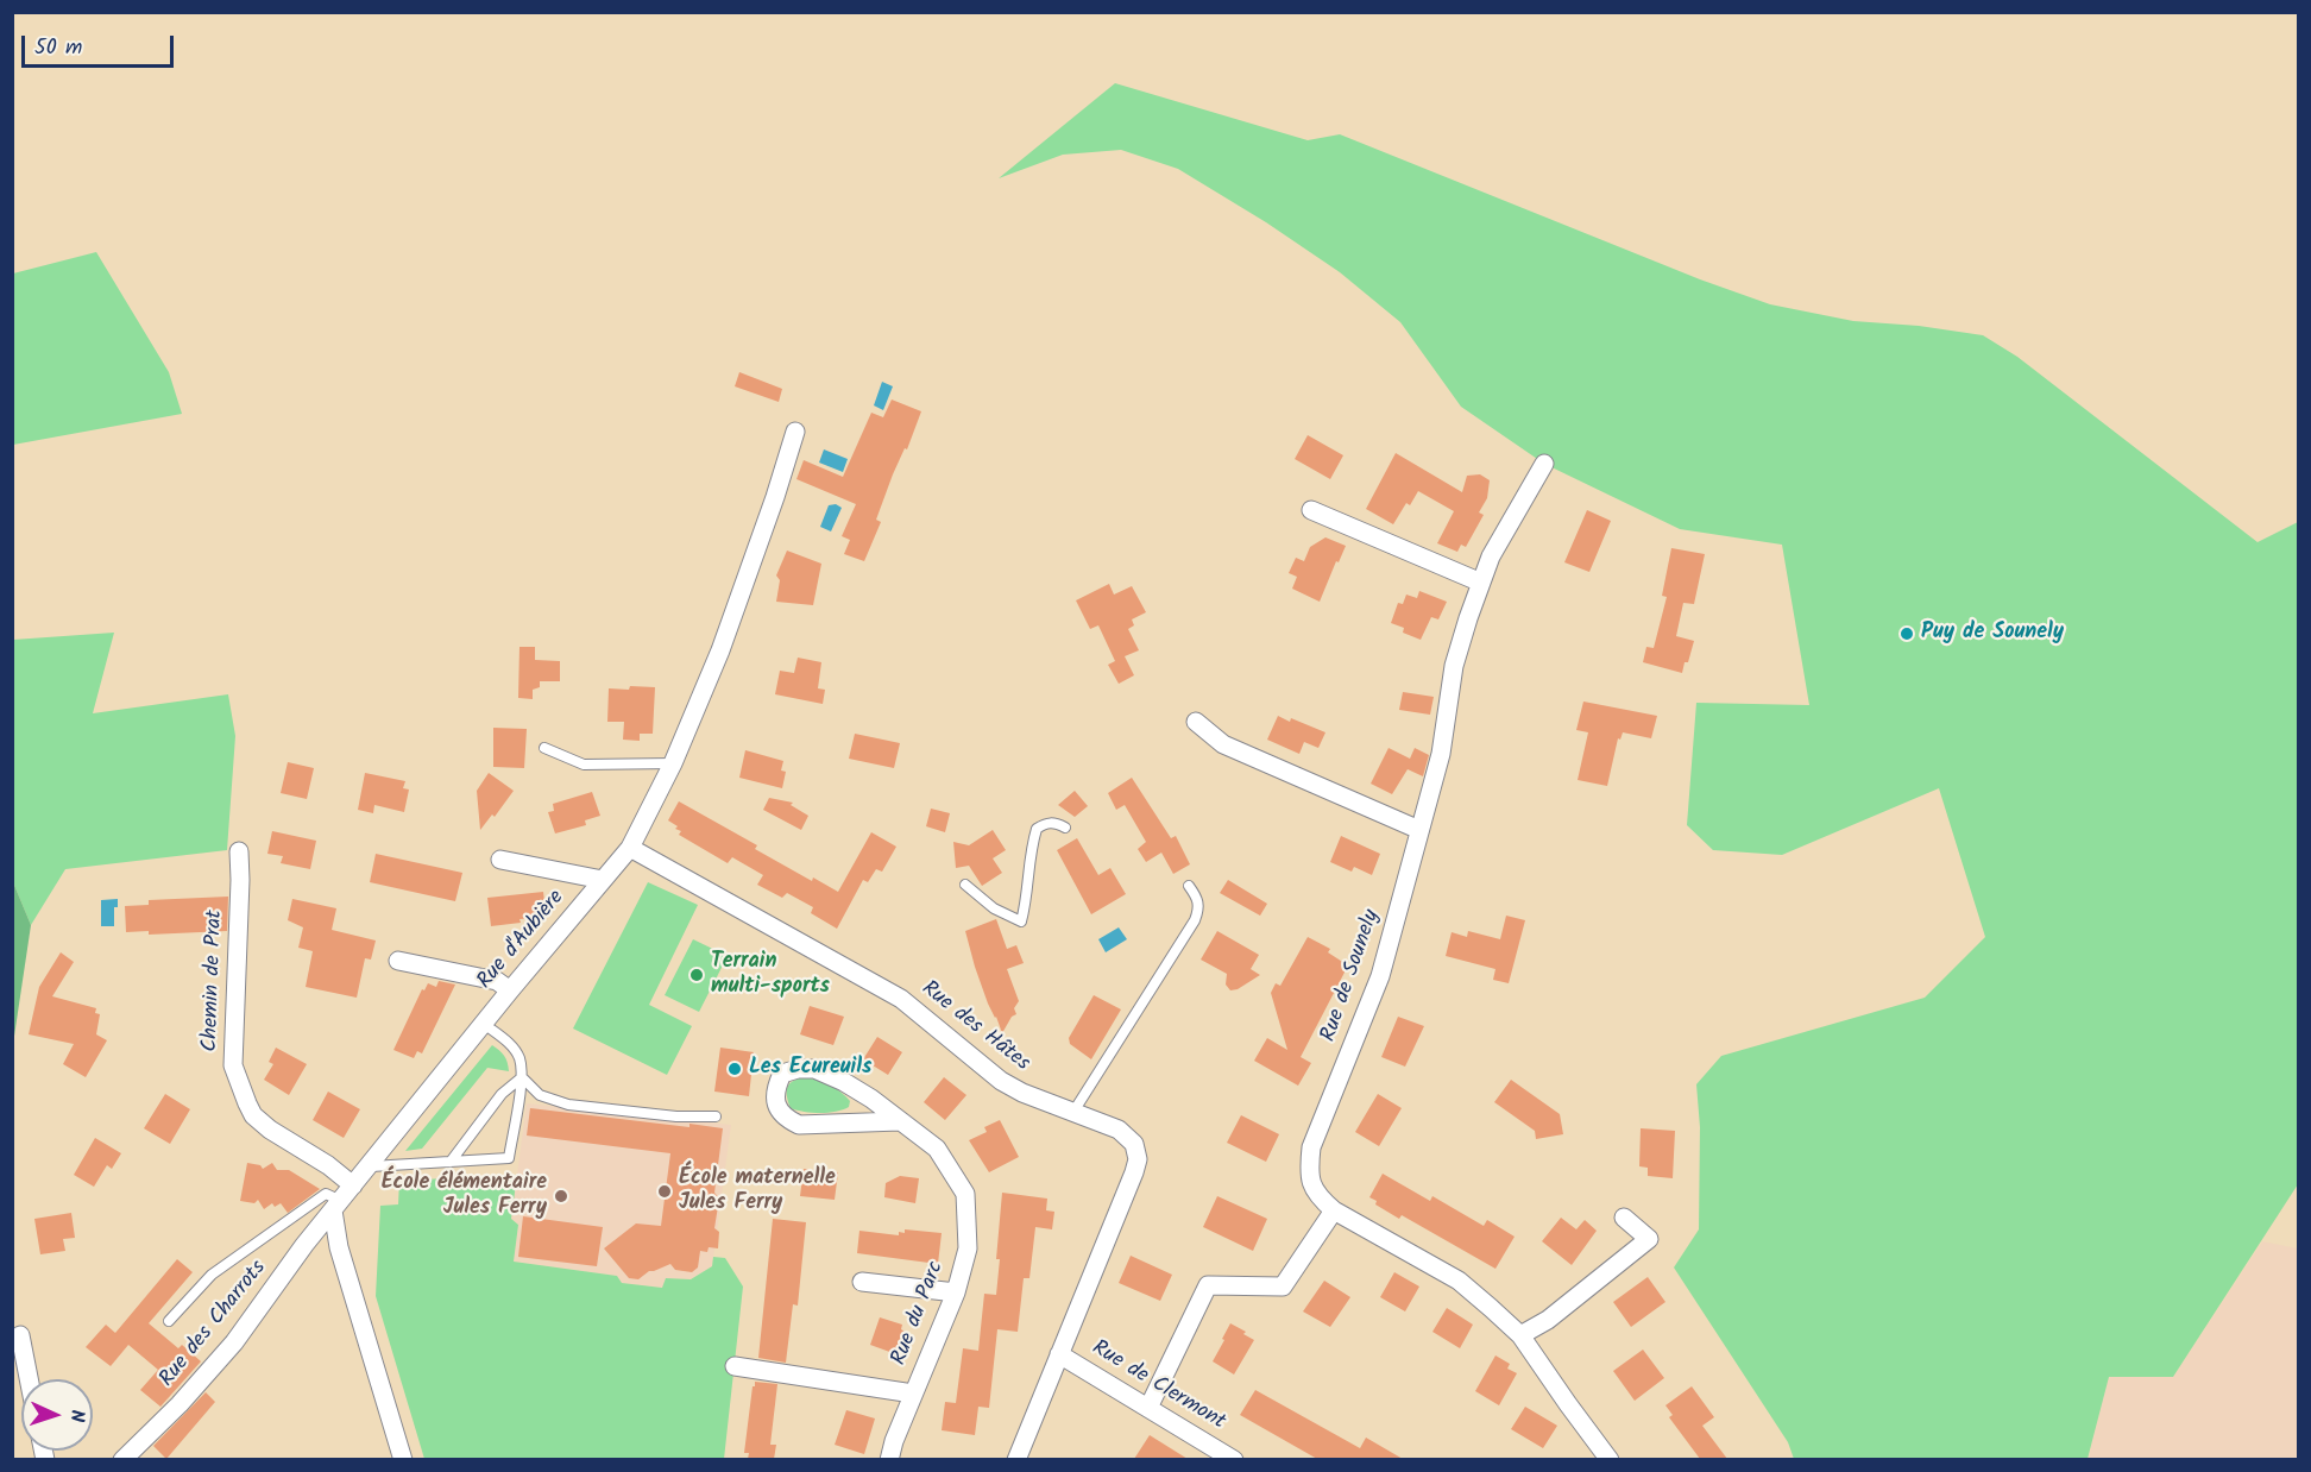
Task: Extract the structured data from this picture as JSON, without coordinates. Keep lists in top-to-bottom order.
{
  "streets": {
    "street": [
      "Rue d'Aubière",
      "Rue de Sounely",
      "Chemin de Prat",
      "Rue des Hâtes",
      "Rue du Parc",
      "Rue des Charrots",
      "Rue de Clermont"
    ]
  },
  "crossings": [
    ["Rue d'Aubière", "Chemin de Prat"],
    ["Rue d'Aubière", "Rue des Hâtes"],
    ["Rue d'Aubière", "Rue des Charrots"],
    ["Rue des Hâtes", "Rue de Clermont"]
  ],
  "places": [
    "Puy de Sounely",
    "Terrain multi-sports",
    "Les Ecureuils",
    "École maternelle Jules Ferry",
    "École élémentaire Jules Ferry"
  ],
  "scale_bar": "50 m",
  "north": "right"
}
